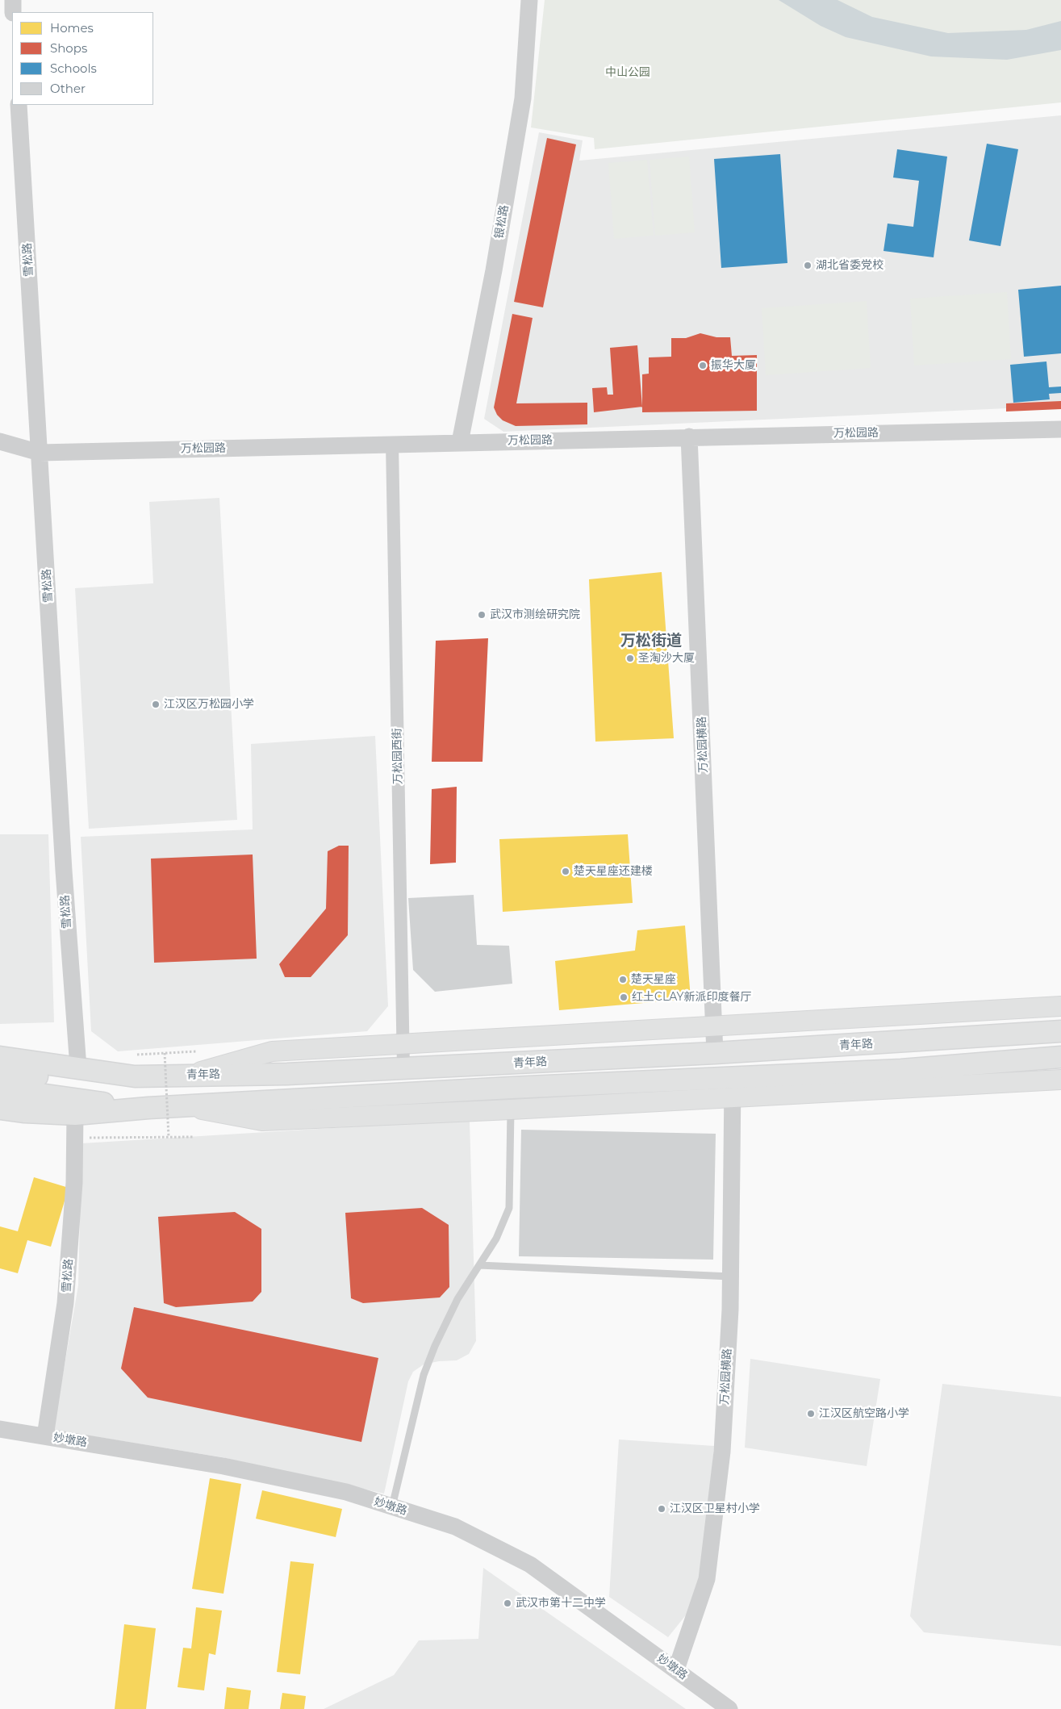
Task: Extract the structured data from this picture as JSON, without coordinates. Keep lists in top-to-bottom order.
{
  "streets": {
    "main road": ["青年路"],
    "street": [
      "银松路",
      "雪松路",
      "万松园路",
      "万松园横路",
      "万松园西街",
      "妙墩路"
    ]
  },
  "crossings": [
    ["银松路", "万松园路"],
    ["雪松路", "万松园路"],
    ["雪松路", "青年路"],
    ["雪松路", "妙墩路"],
    ["万松园路", "万松园横路"],
    ["万松园路", "万松园西街"],
    ["万松园横路", "青年路"],
    ["万松园横路", "妙墩路"],
    ["万松园西街", "青年路"]
  ],
  "districts": ["万松街道"],
  "parks": ["中山公园"],
  "places": [
    "湖北省委党校",
    "振华大厦",
    "武汉市测绘研究院",
    "圣淘沙大厦",
    "江汉区万松园小学",
    "楚天星座还建楼",
    "楚天星座",
    "红土CLAY新派印度餐厅",
    "江汉区航空路小学",
    "江汉区卫星村小学",
    "武汉市第十二中学"
  ],
  "legend": [
    "Homes",
    "Shops",
    "Schools",
    "Other"
  ]
}
